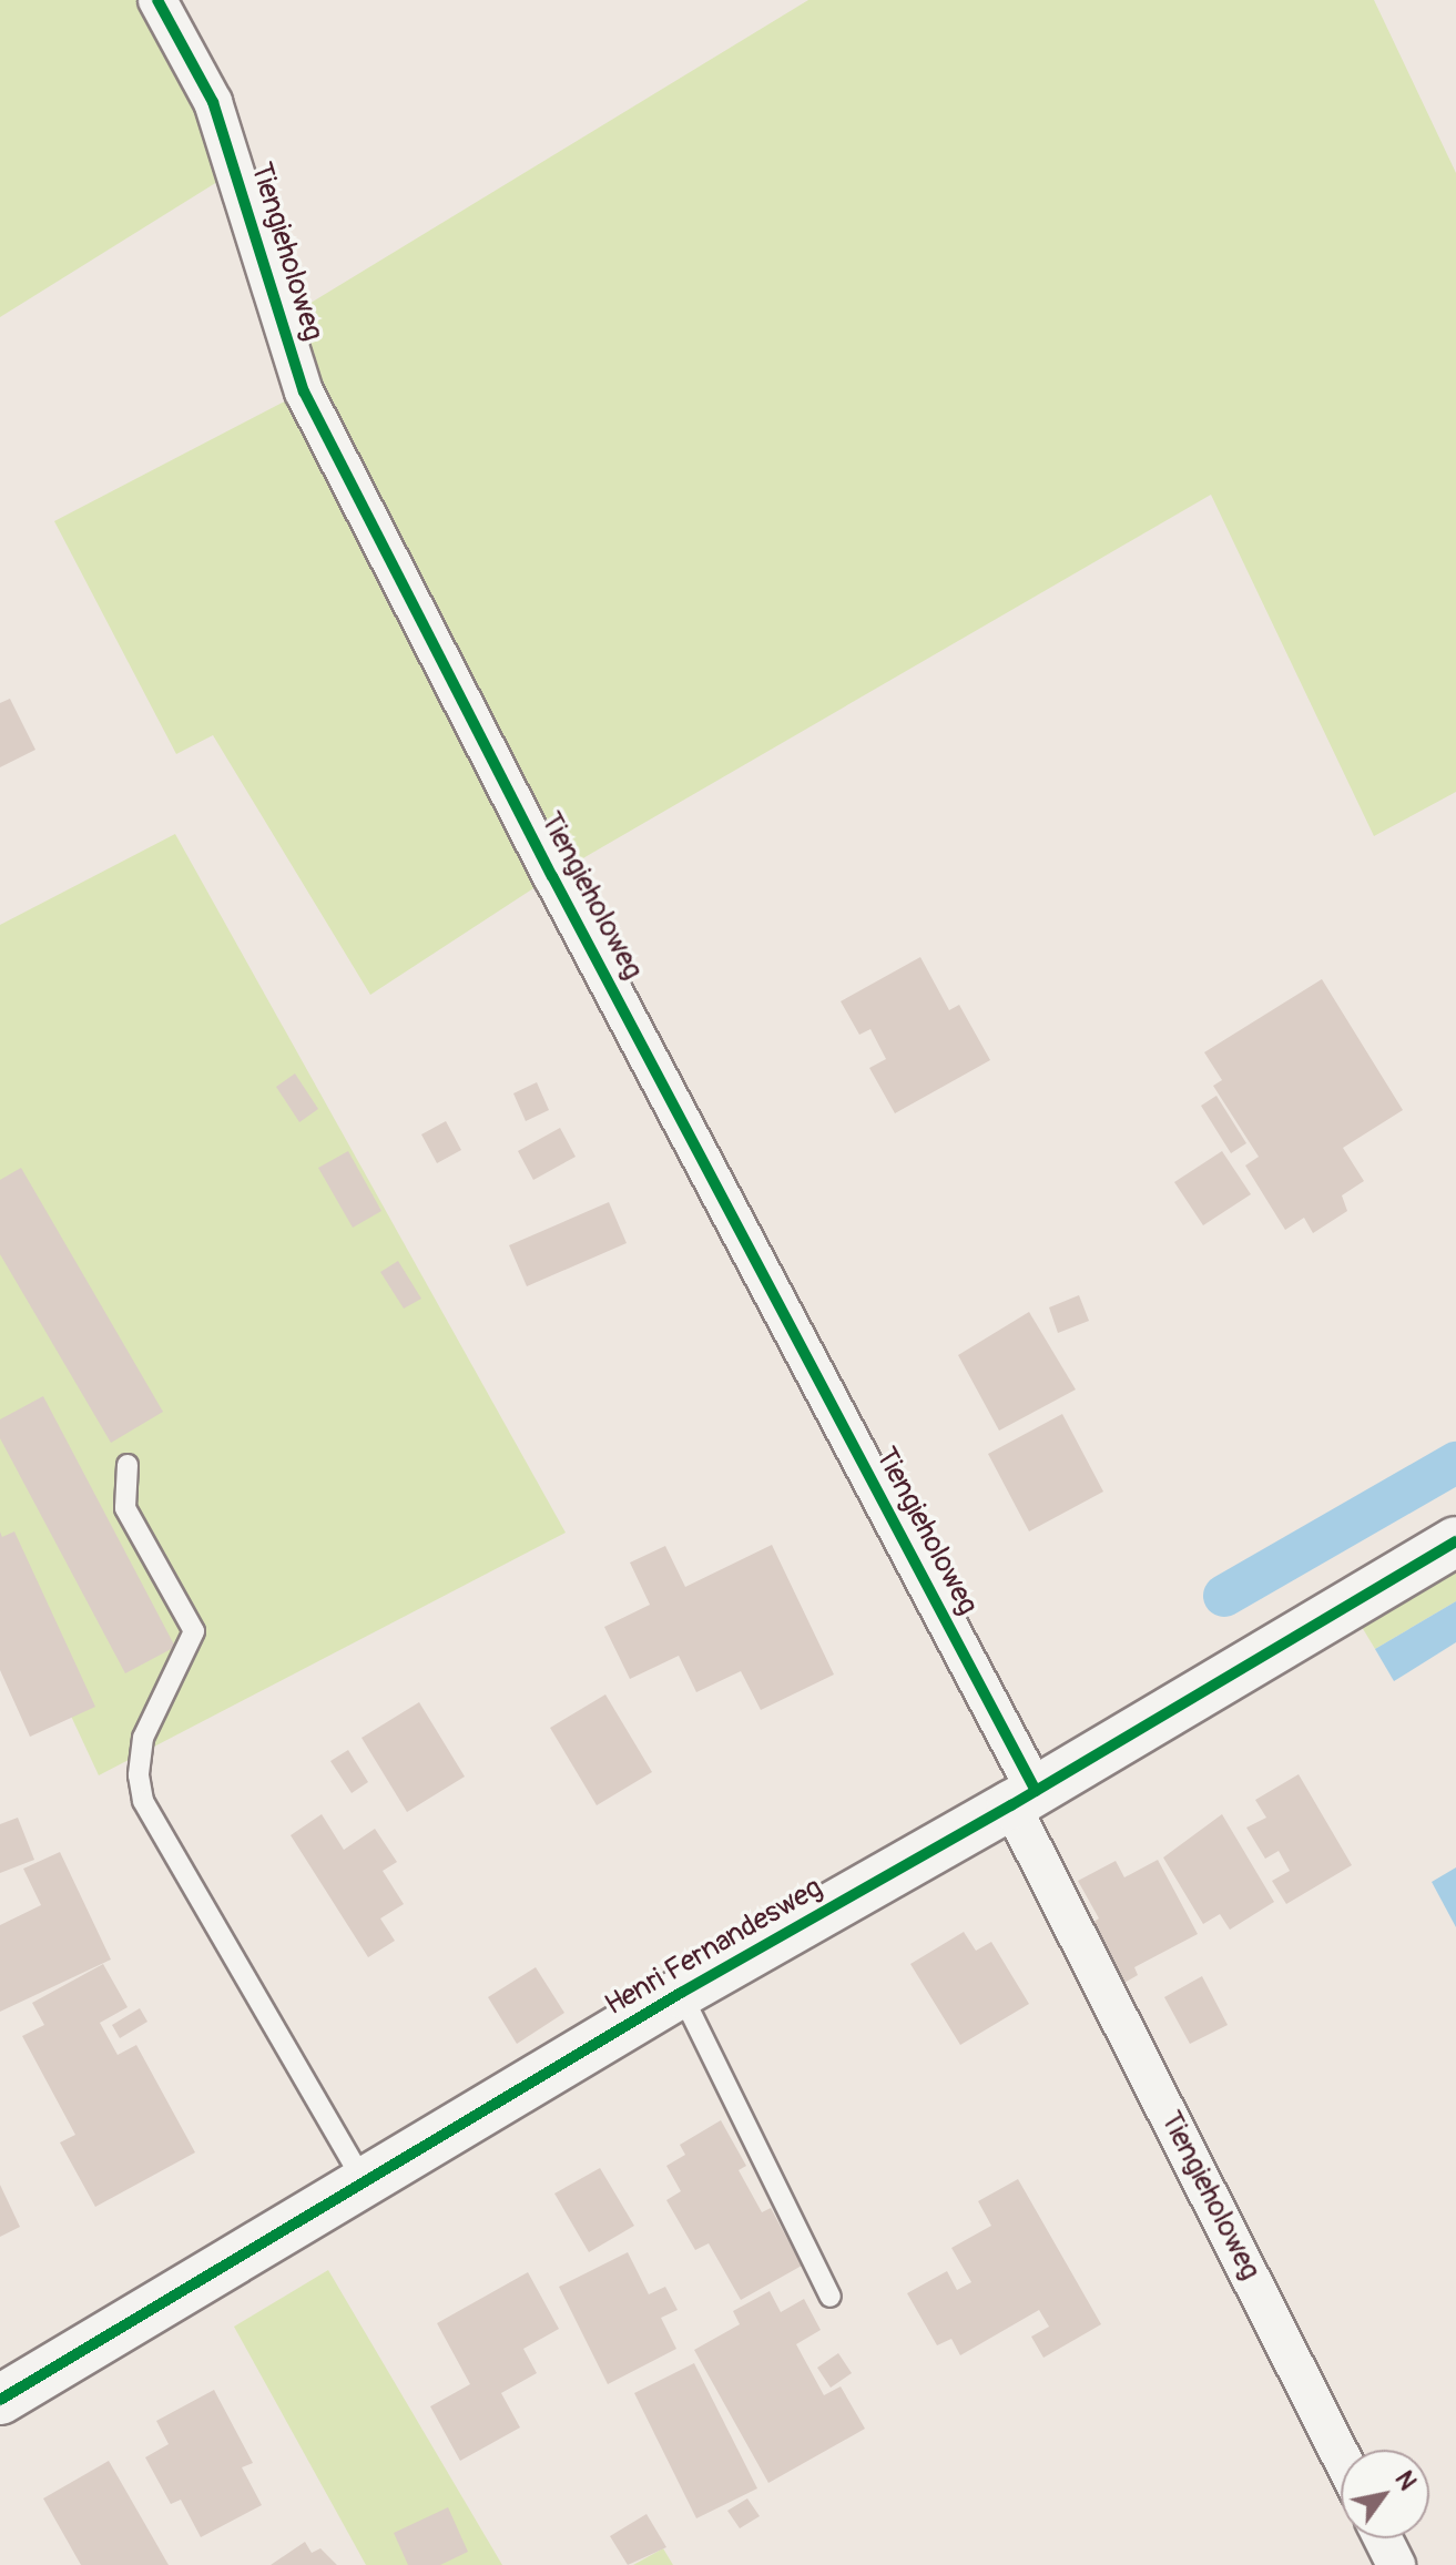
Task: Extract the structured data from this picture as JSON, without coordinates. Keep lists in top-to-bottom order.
{
  "streets": {
    "street": ["Tiengieholoweg", "Henri Fernandesweg"]
  },
  "crossings": [
    ["Tiengieholoweg", "Henri Fernandesweg"]
  ],
  "north": "top right"
}
